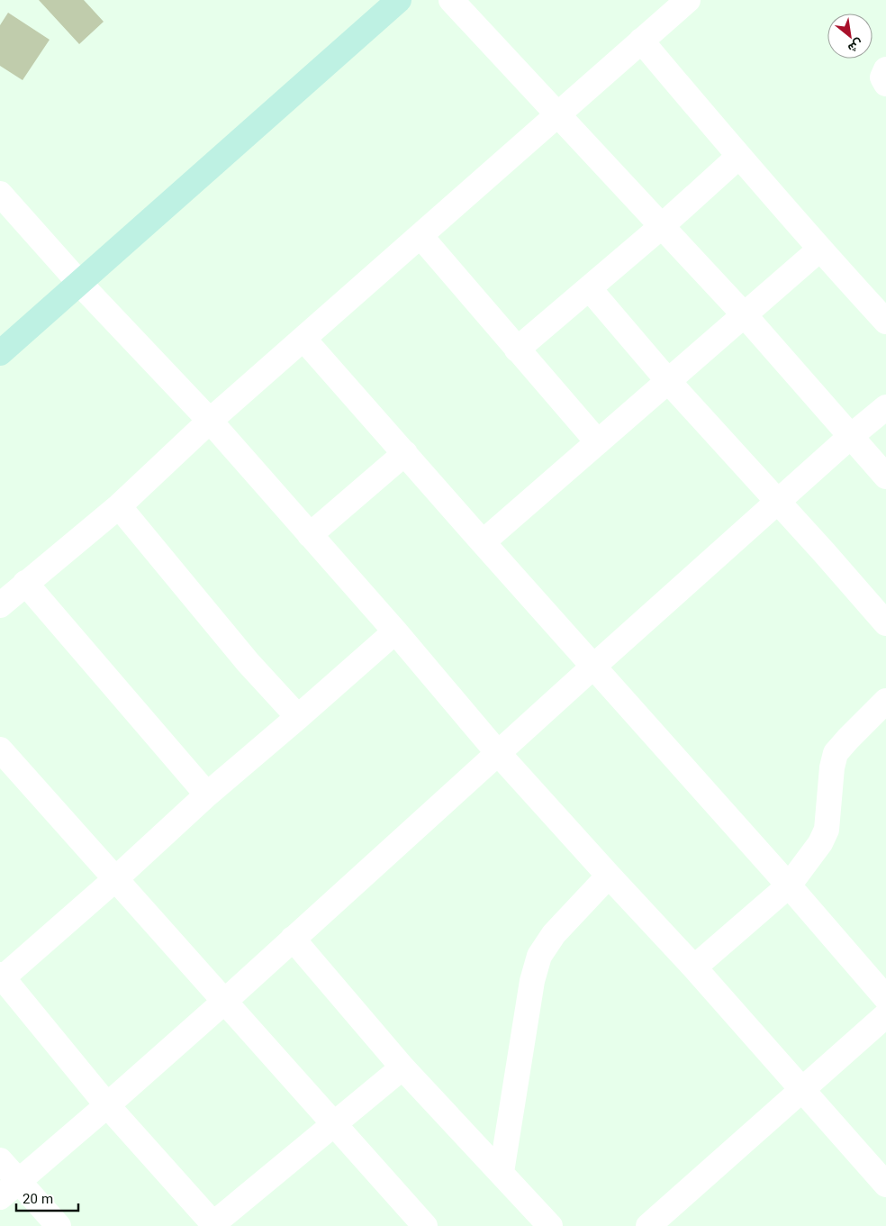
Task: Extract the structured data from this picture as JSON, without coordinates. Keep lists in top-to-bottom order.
{
  "scale_bar": "20 m",
  "north": "bottom right"
}
